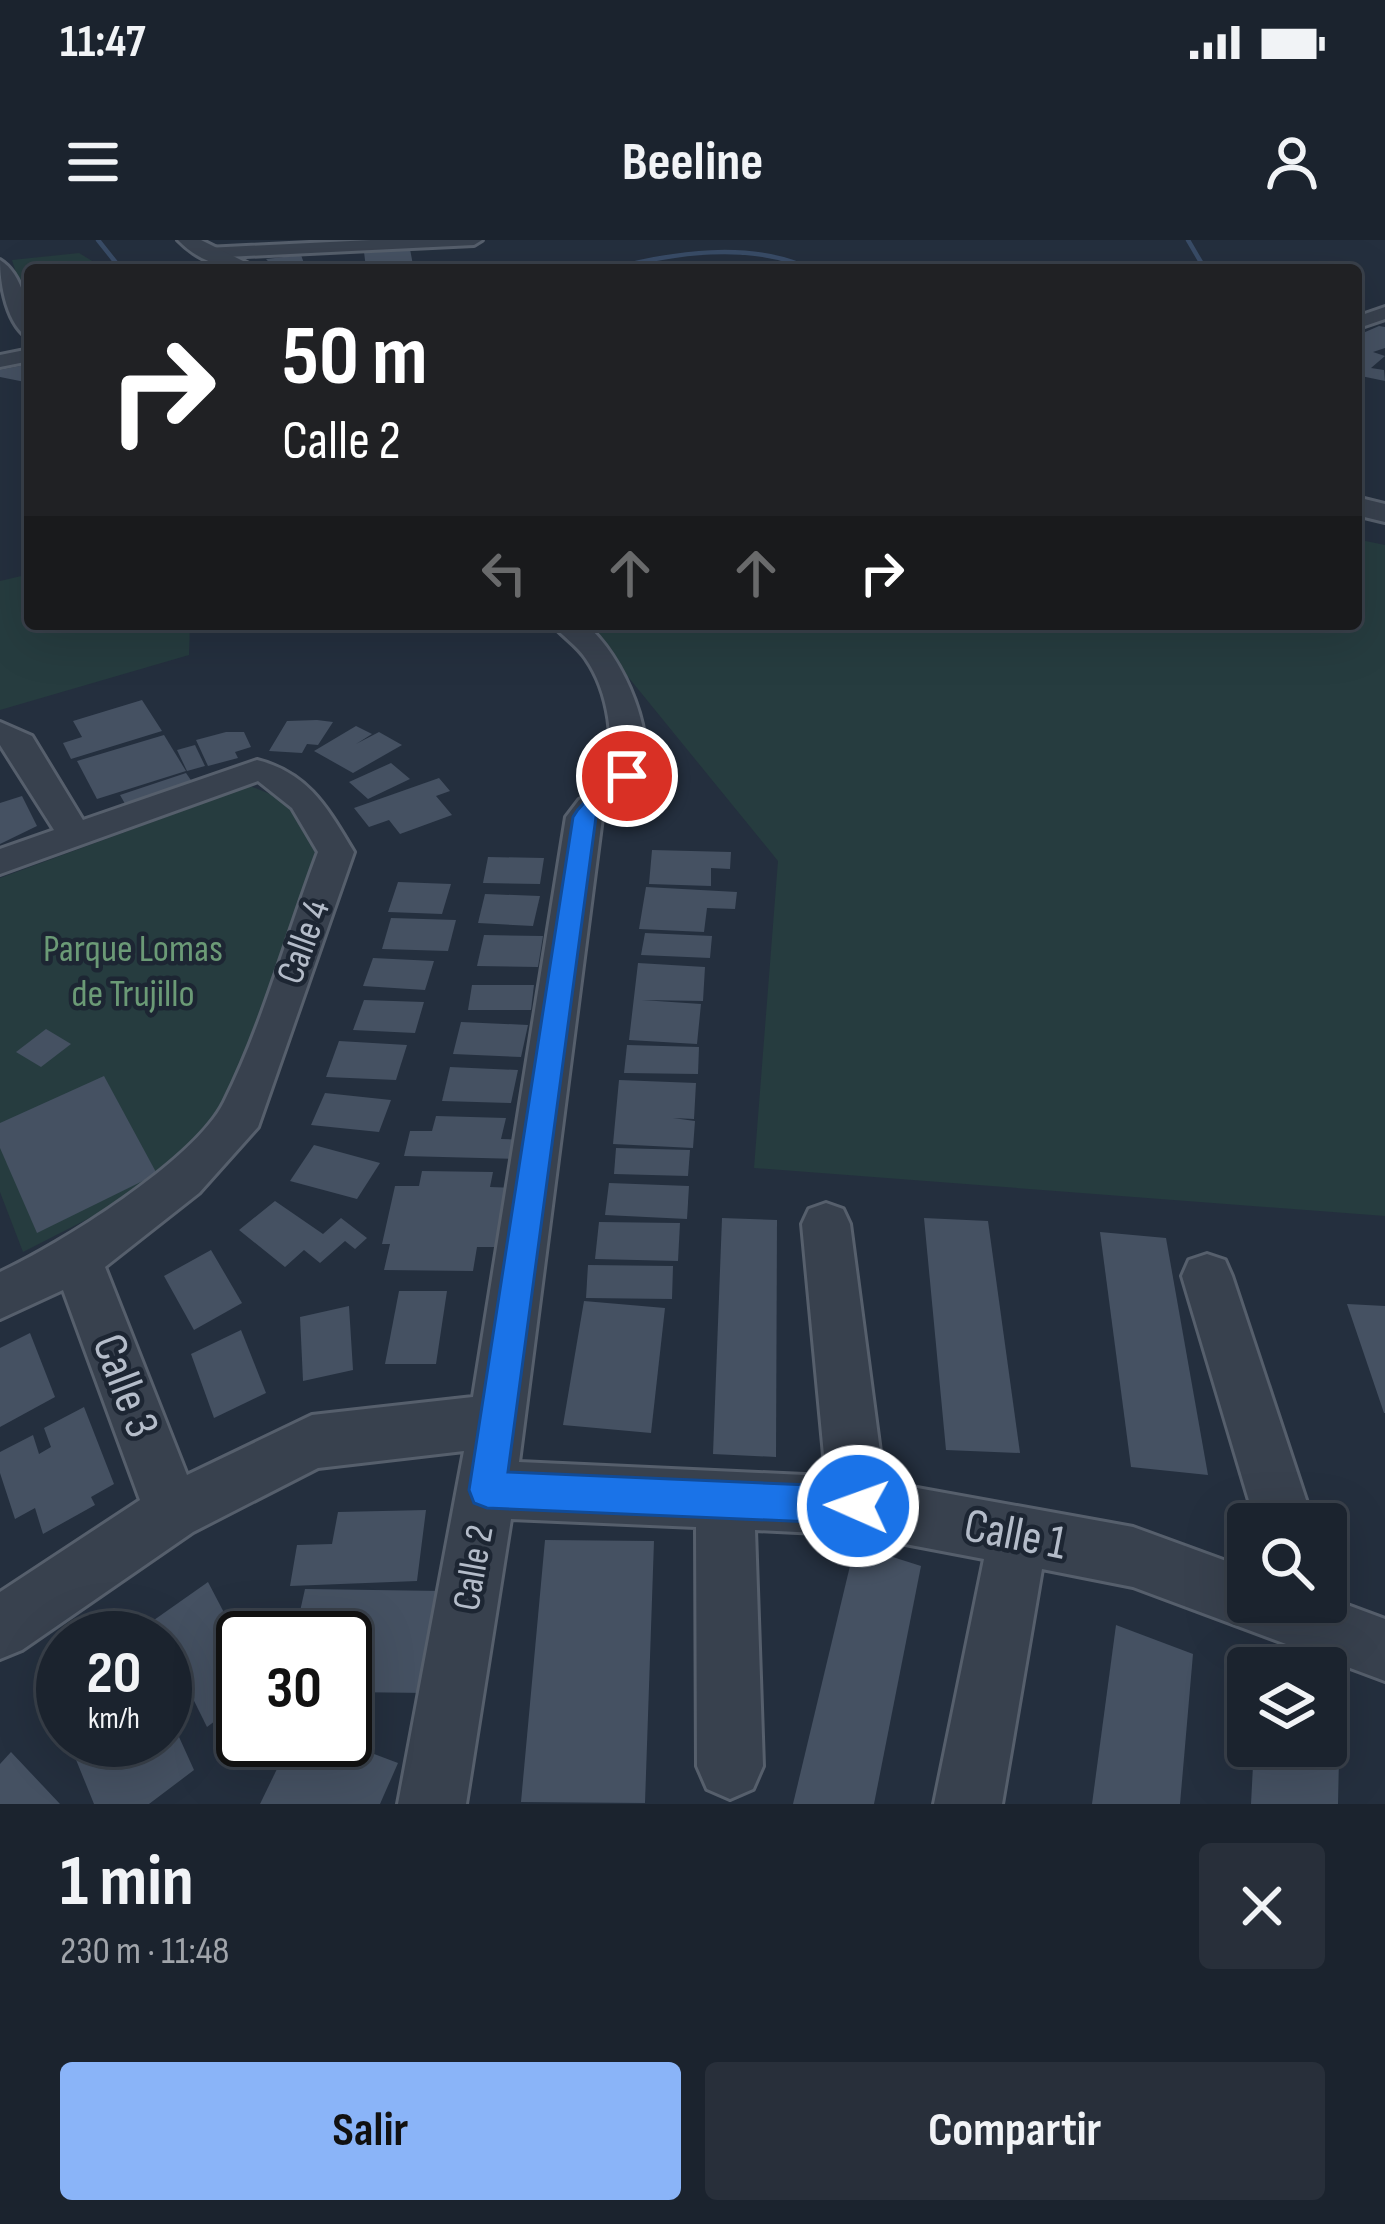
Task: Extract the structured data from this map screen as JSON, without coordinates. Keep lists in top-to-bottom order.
{
  "streets": {
    "street": [
      "Calle 4",
      "Calle 3",
      "Calle 1",
      "Calle 2"
    ]
  },
  "crossings": [
    ["Calle 4", "Calle 3"],
    ["Calle 1", "Calle 2"]
  ],
  "parks": ["Parque Lomas de Trujillo"],
  "page": {
    "status": "11:47",
    "header": "Beeline",
    "turn": ["50 m", "Calle 2"],
    "speed": "20 km/h",
    "limit": "30",
    "heading": ["1 min", "230 m · 11:48"],
    "buttons": ["Salir", "Compartir"]
  }
}
